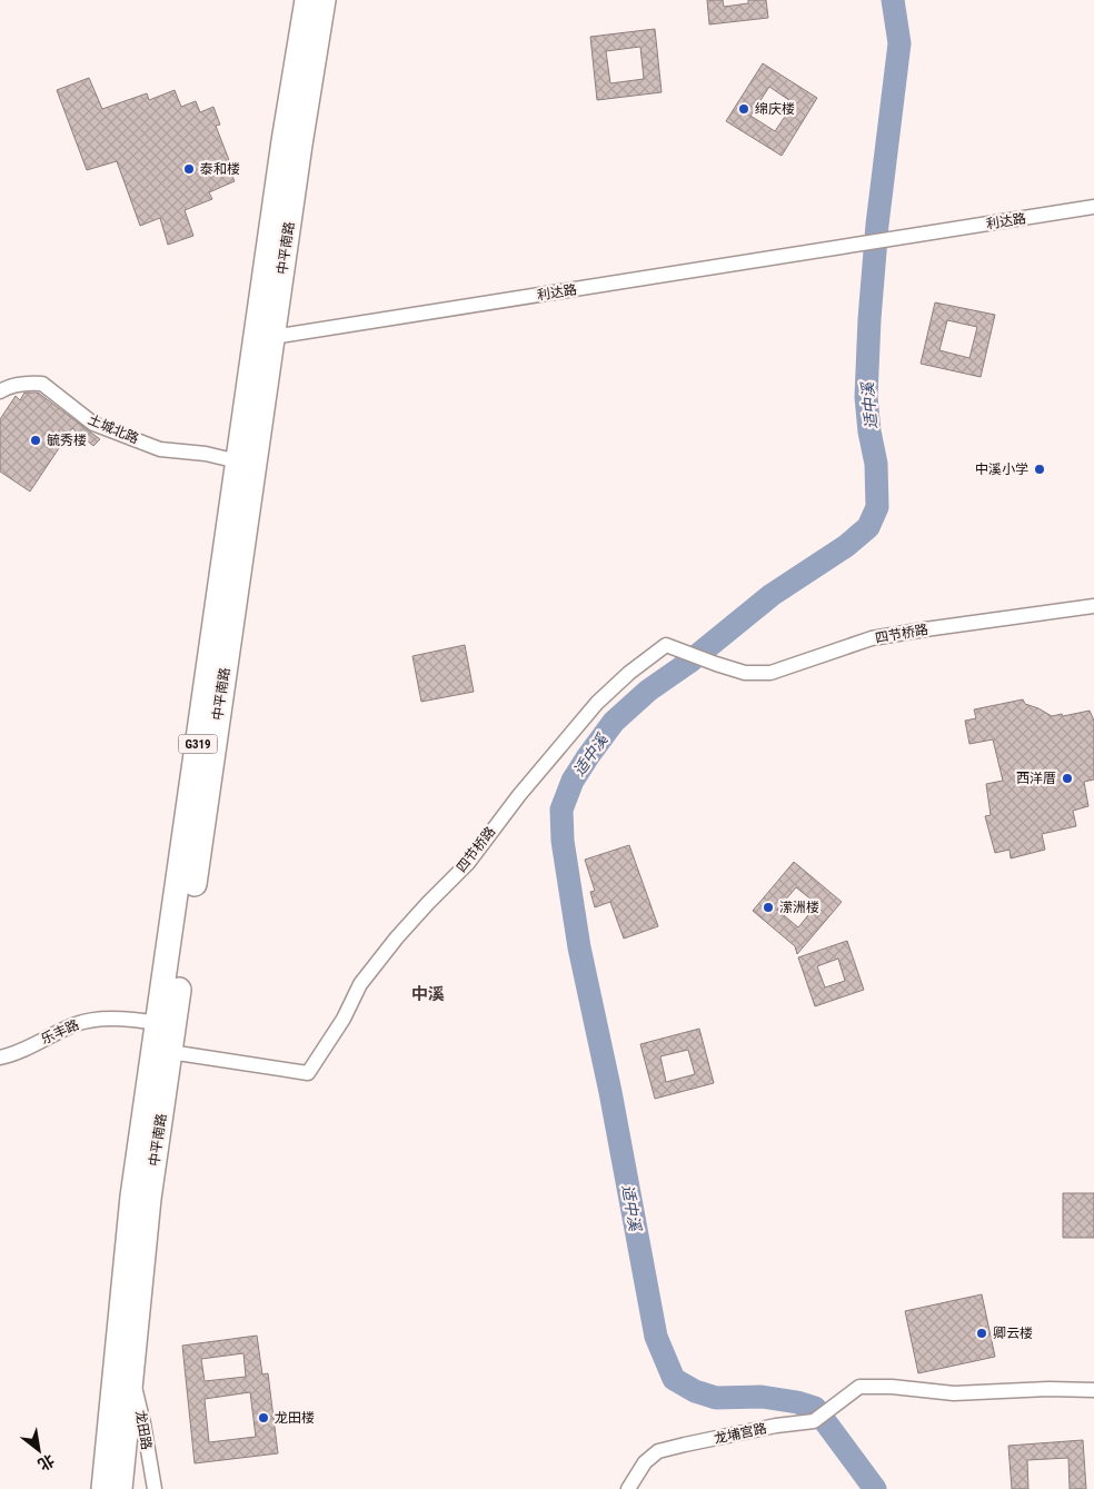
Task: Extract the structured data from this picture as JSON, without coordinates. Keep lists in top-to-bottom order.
{
  "streets": {
    "highway": ["中平南路", "G319"],
    "street": [
      "利达路",
      "土城北路",
      "四节桥路",
      "乐丰路",
      "龙田路",
      "龙埔宫路"
    ]
  },
  "crossings": [
    ["利达路", "中平南路"],
    ["中平南路", "四节桥路"],
    ["中平南路", "龙田路"],
    ["土城北路", "G319"],
    ["G319", "乐丰路"]
  ],
  "districts": ["中溪"],
  "water": ["适中溪"],
  "places": [
    "绵庆楼",
    "泰和楼",
    "毓秀楼",
    "中溪小学",
    "西洋厝",
    "潆洲楼",
    "卿云楼",
    "龙田楼"
  ],
  "north": "bottom right"
}
